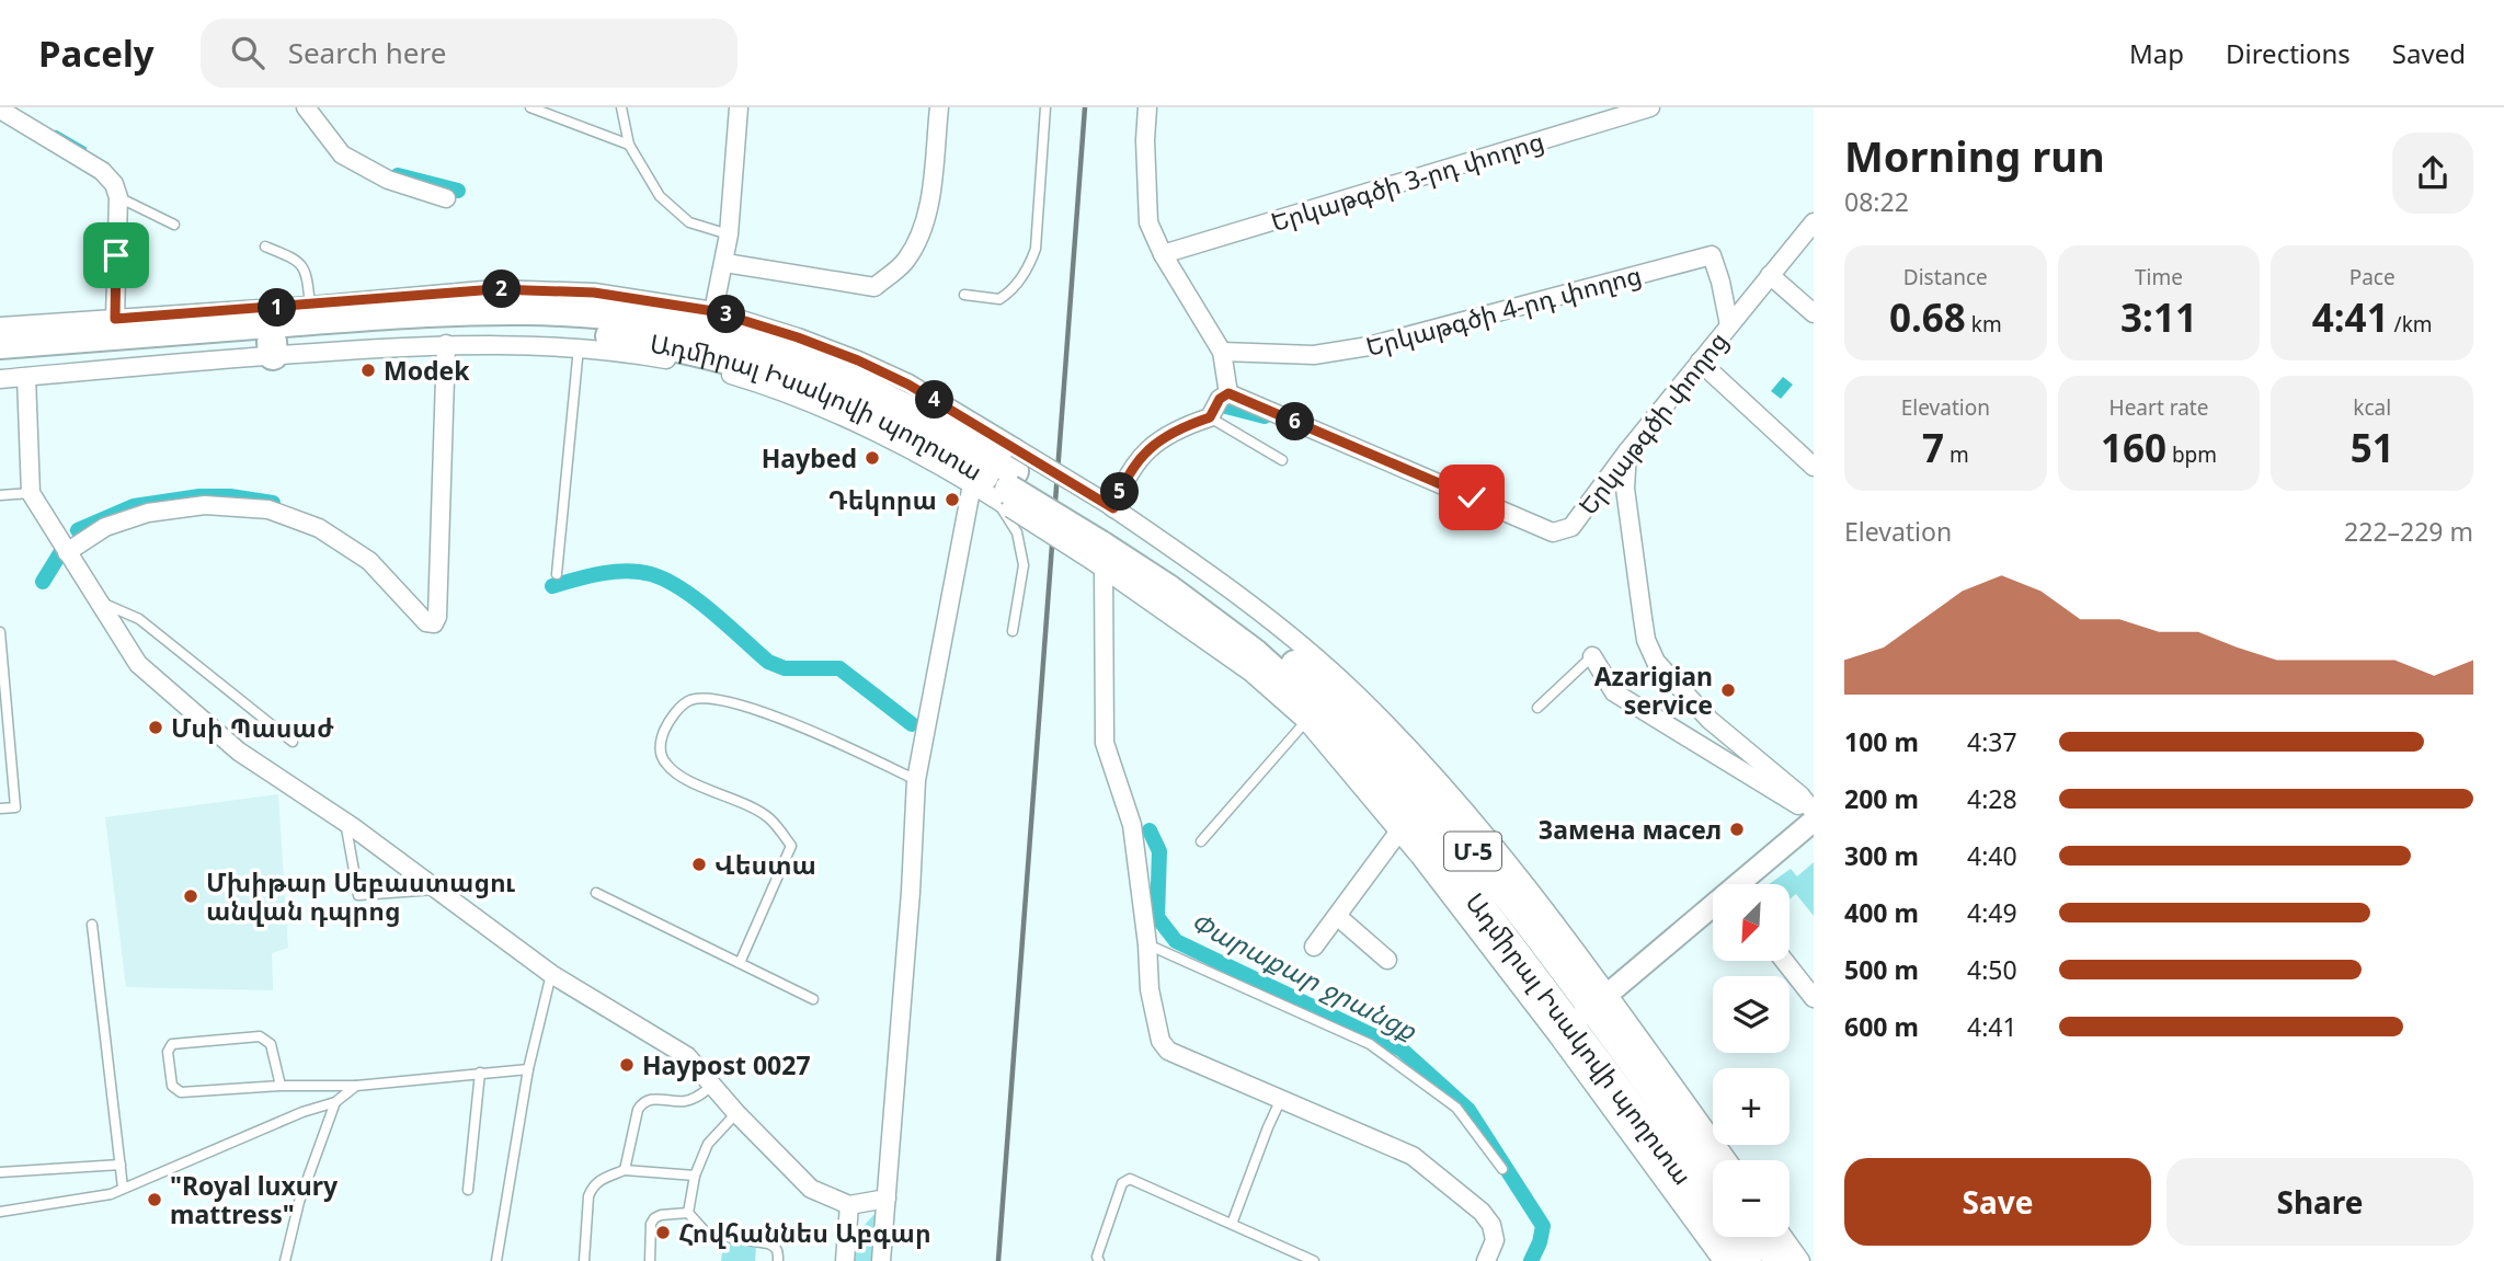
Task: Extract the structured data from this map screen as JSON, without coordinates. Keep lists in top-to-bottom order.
{
  "streets": {
    "highway": ["Ադմիրալ Իսակովի պողոտա", "Մ-5"],
    "street": ["Երկաթգծի 3-րդ փողոց", "Երկաթգծի 4-րդ փողոց", "Երկաթգծի փողոց"]
  },
  "crossings": [
    ["Երկաթգծի 4-րդ փողոց", "Երկաթգծի փողոց"]
  ],
  "water": ["Փարաքար ջրանցք"],
  "places": [
    "Modek",
    "Haybed",
    "Դեկորա",
    "Azarigian service",
    "Մսի Պասաժ",
    "Замена масел",
    "Վեստա",
    "Մխիթար Սեբաստացու անվան դպրոց",
    "Haypost 0027",
    "\"Royal luxury mattress\"",
    "Հովհաննես Աբգար"
  ],
  "north": "bottom left",
  "page": {
    "header": "Pacely",
    "search": "Search here",
    "nav": ["Map", "Directions", "Saved"],
    "heading": ["Morning run", "08:22"],
    "stats": [
      ["Distance", "0.68 km"],
      ["Time", "3:11"],
      ["Pace", "4:41 /km"],
      ["Elevation", "7 m"],
      ["Heart rate", "160 bpm"],
      ["kcal", "51"]
    ],
    "pins": [
      "2",
      "1",
      "3",
      "4",
      "6",
      "5"
    ],
    "chart": ["Elevation", "222–229 m"],
    "list": [
      {
        "name": "100 m",
        "note": "4:37"
      },
      {
        "name": "200 m",
        "note": "4:28"
      },
      {
        "name": "300 m",
        "note": "4:40"
      },
      {
        "name": "400 m",
        "note": "4:49"
      },
      {
        "name": "500 m",
        "note": "4:50"
      },
      {
        "name": "600 m",
        "note": "4:41"
      }
    ],
    "map_buttons": ["+", "−"],
    "buttons": ["Save", "Share"]
  }
}
